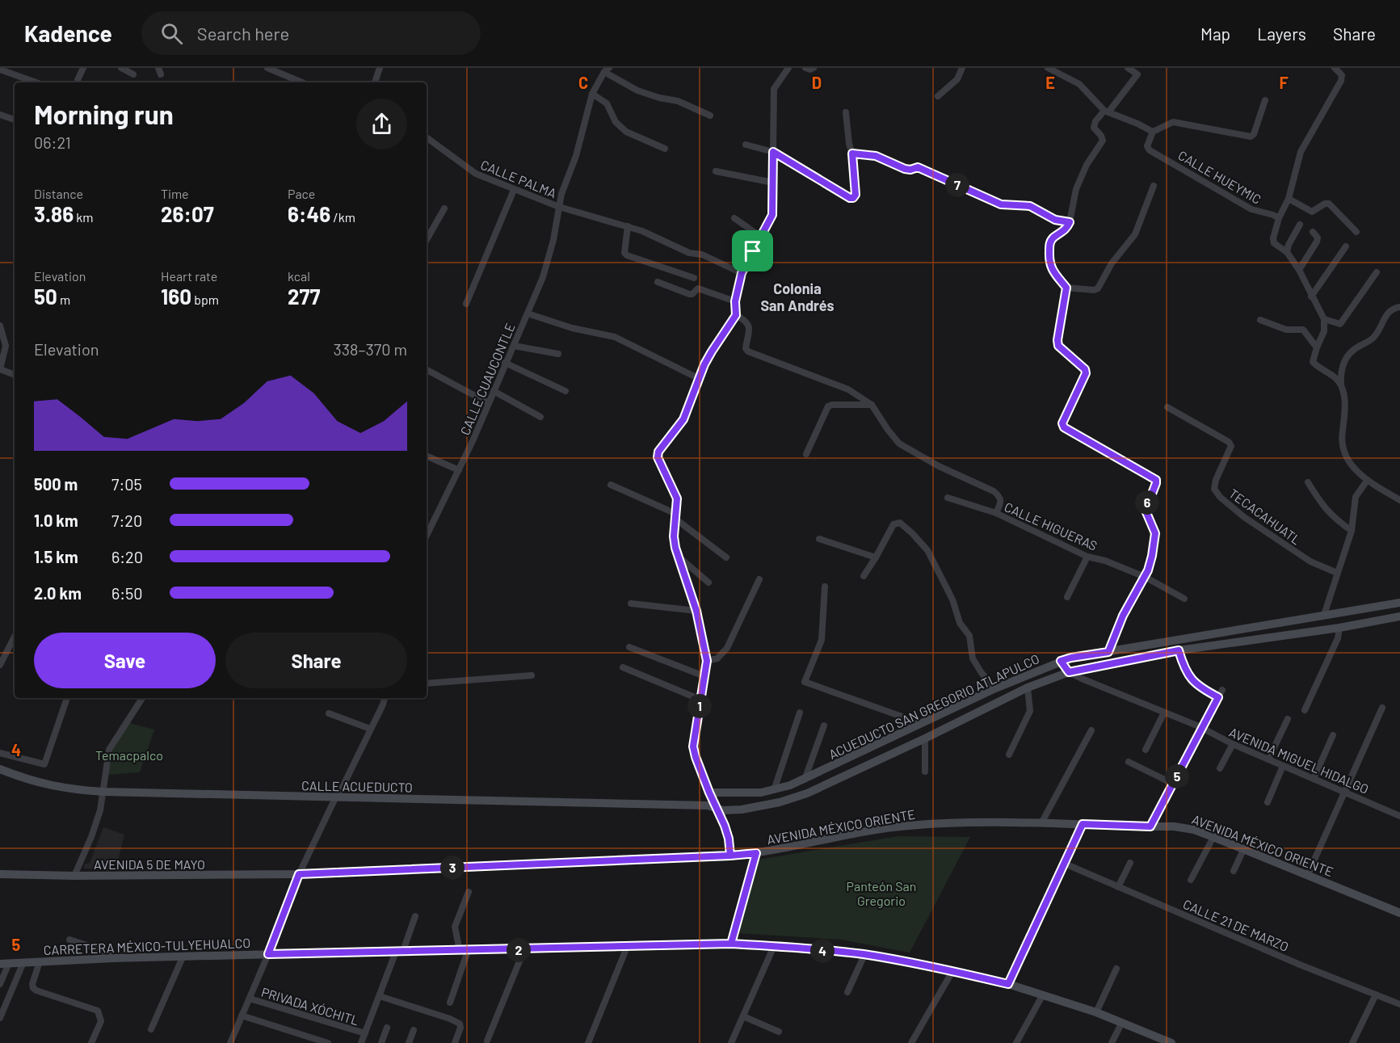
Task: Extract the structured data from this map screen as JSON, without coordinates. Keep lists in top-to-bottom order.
{
  "streets": {
    "main road": [
      "ACUEDUCTO SAN GREGORIO ATLAPULCO",
      "CALLE ACUEDUCTO",
      "AVENIDA MÉXICO ORIENTE",
      "AVENIDA 5 DE MAYO",
      "CARRETERA MÉXICO-TULYEHUALCO"
    ],
    "street": [
      "CALLE HUEYMIC",
      "CALLE PALMA",
      "CALLE CUAUCONTLE",
      "TECACAHUATL",
      "CALLE HIGUERAS",
      "AVENIDA MIGUEL HIDALGO",
      "CALLE 21 DE MARZO",
      "PRIVADA XÓCHITL"
    ]
  },
  "crossings": [
    ["CALLE PALMA", "CALLE CUAUCONTLE"],
    ["ACUEDUCTO SAN GREGORIO ATLAPULCO", "AVENIDA MIGUEL HIDALGO"],
    ["ACUEDUCTO SAN GREGORIO ATLAPULCO", "CALLE ACUEDUCTO"],
    ["AVENIDA MÉXICO ORIENTE", "AVENIDA 5 DE MAYO"]
  ],
  "districts": ["Colonia San Andrés"],
  "parks": ["Temacpalco", "Panteón San Gregorio"],
  "page": {
    "header": "Kadence",
    "search": "Search here",
    "nav": ["Map", "Layers", "Share"],
    "heading": ["Morning run", "06:21"],
    "stats": [
      ["Distance", "3.86 km"],
      ["Time", "26:07"],
      ["Pace", "6:46 /km"],
      ["Elevation", "50 m"],
      ["Heart rate", "160 bpm"],
      ["kcal", "277"]
    ],
    "pins": [
      "7",
      "6",
      "1",
      "5",
      "3",
      "2",
      "4"
    ],
    "chart": ["Elevation", "338–370 m"],
    "list": [
      {
        "name": "500 m",
        "note": "7:05"
      },
      {
        "name": "1.0 km",
        "note": "7:20"
      },
      {
        "name": "1.5 km",
        "note": "6:20"
      },
      {
        "name": "2.0 km",
        "note": "6:50"
      }
    ],
    "buttons": ["Save", "Share"]
  },
  "grid": {
    "columns": [
      "C",
      "D",
      "E",
      "F"
    ],
    "rows": ["4", "5"]
  }
}
